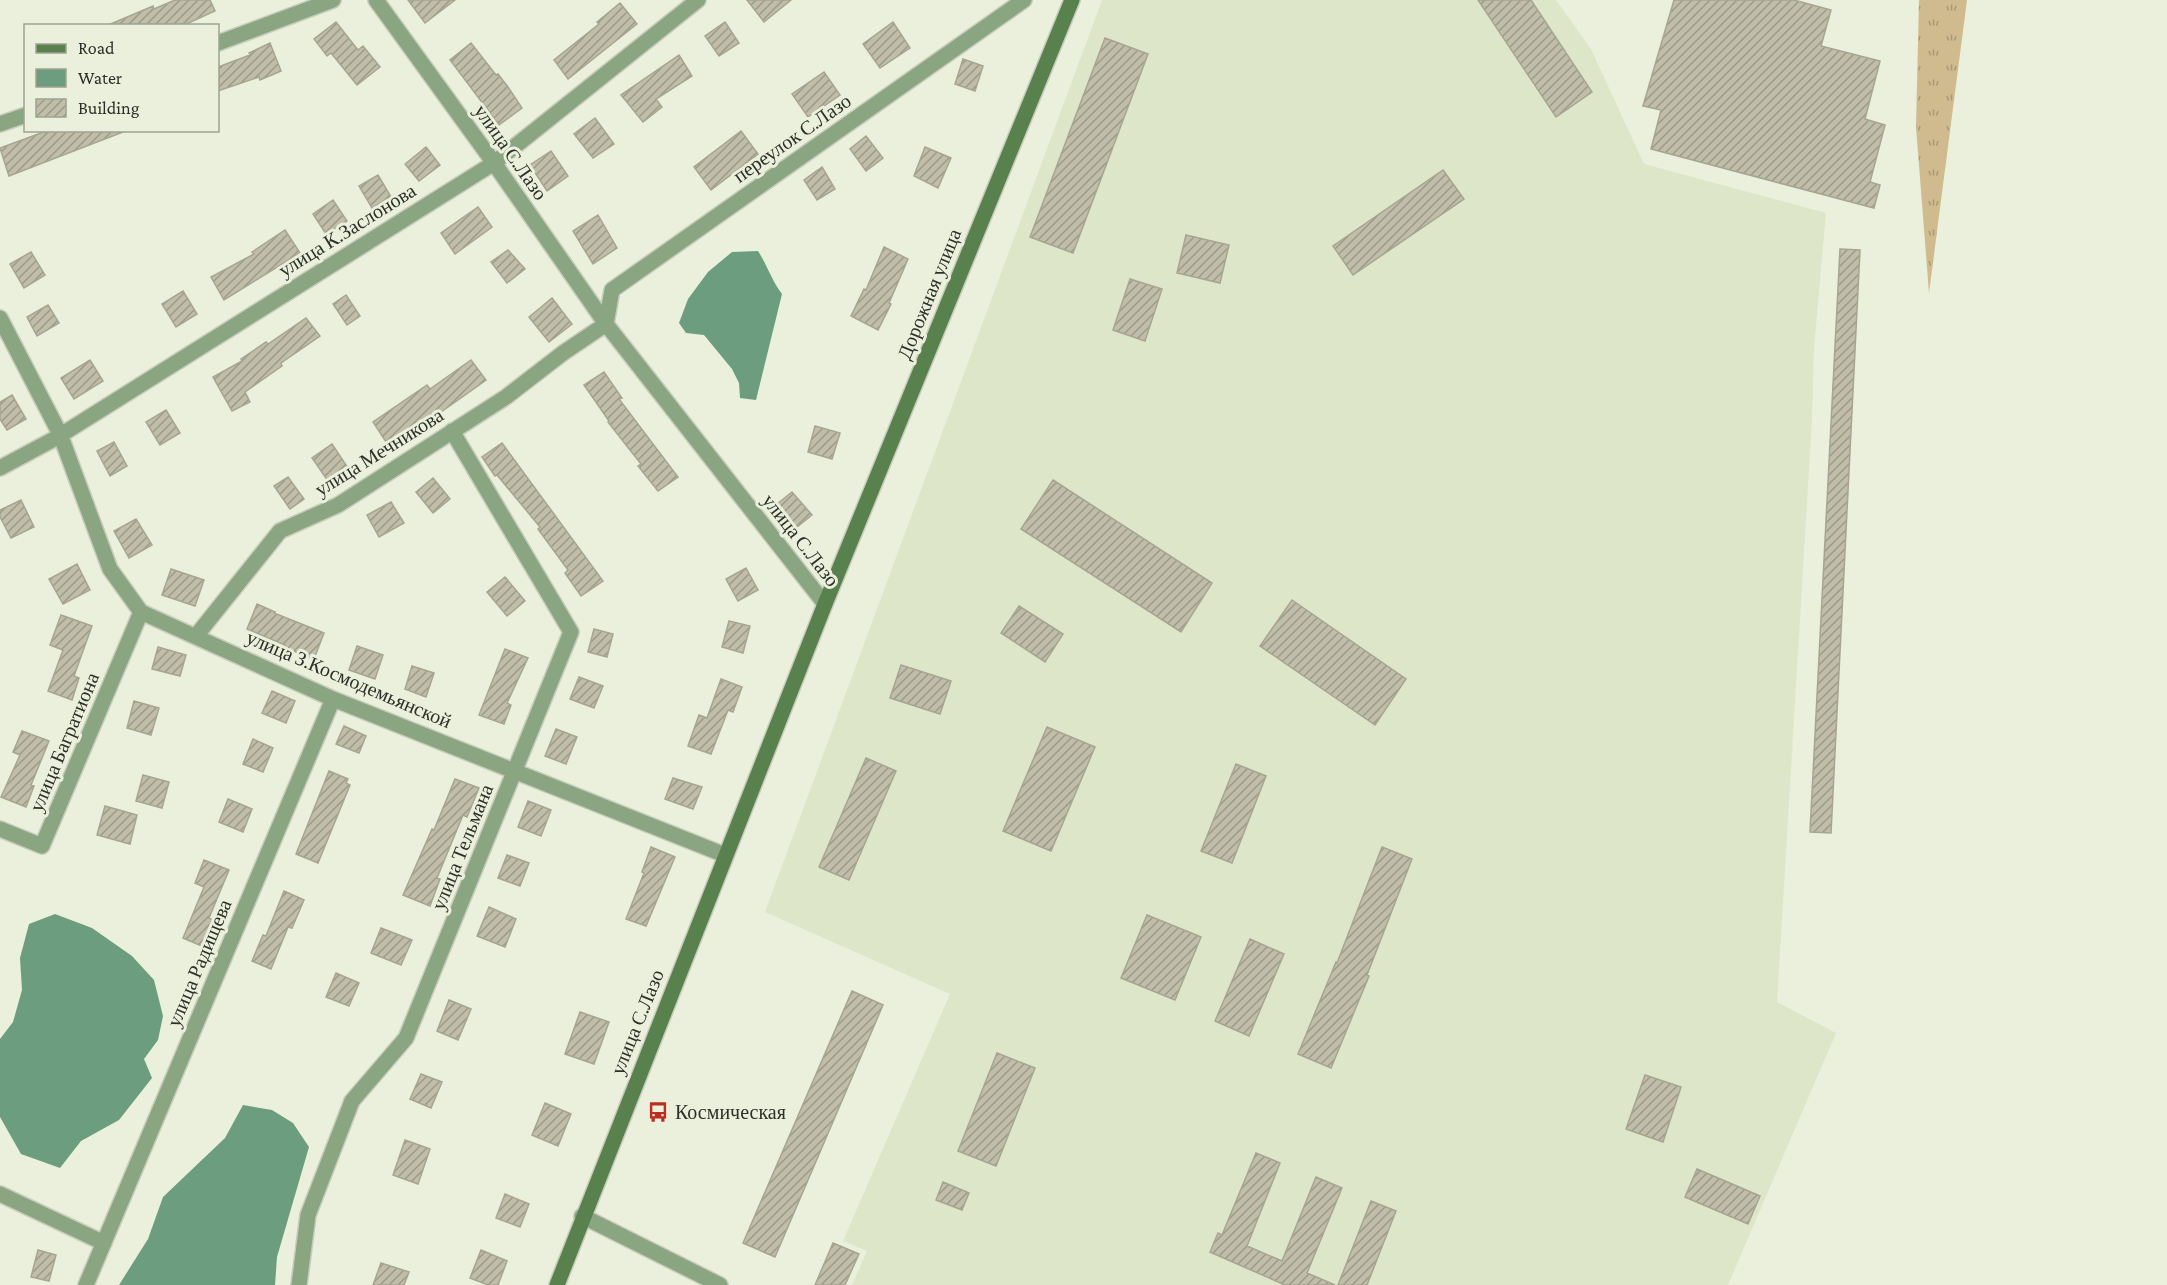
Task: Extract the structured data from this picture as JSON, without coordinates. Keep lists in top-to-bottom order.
{
  "streets": {
    "street": [
      "переулок С.Лазо",
      "улица С.Лазо",
      "улица К.Заслонова",
      "Дорожная улица",
      "улица Мечникова",
      "улица З.Космодемьянской",
      "улица Багратиона",
      "улица Тельмана",
      "улица Радищева"
    ]
  },
  "crossings": [
    ["переулок С.Лазо", "улица С.Лазо"],
    ["переулок С.Лазо", "улица Мечникова"],
    ["улица С.Лазо", "улица К.Заслонова"],
    ["улица С.Лазо", "Дорожная улица"],
    ["улица С.Лазо", "улица Мечникова"],
    ["улица С.Лазо", "улица З.Космодемьянской"],
    ["улица Мечникова", "улица З.Космодемьянской"],
    ["улица Мечникова", "улица Тельмана"],
    ["улица З.Космодемьянской", "улица Багратиона"],
    ["улица З.Космодемьянской", "улица Тельмана"],
    ["улица З.Космодемьянской", "улица Радищева"]
  ],
  "places": {
    "bus stop": ["Космическая"]
  },
  "legend": ["Road", "Water", "Building"]
}
